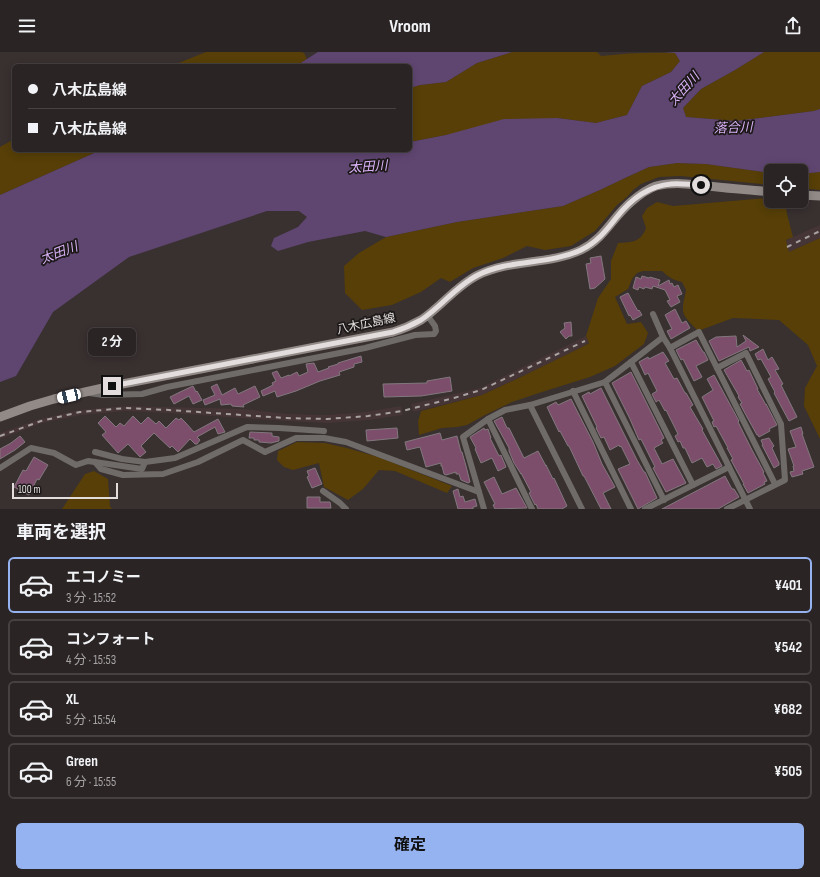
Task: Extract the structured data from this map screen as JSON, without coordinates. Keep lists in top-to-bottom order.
{
  "streets": {
    "main road": ["八木広島線"]
  },
  "water": ["太田川", "落合川"],
  "scale_bar": "100 m",
  "page": {
    "header": "Vroom",
    "banner": ["八木広島線", "八木広島線"],
    "bubble": "2 分",
    "scale": "100 m",
    "heading": "車両を選択",
    "list": [
      {
        "name": "エコノミー",
        "note": "3 分 · 15:52",
        "value": "¥401"
      },
      {
        "name": "コンフォート",
        "note": "4 分 · 15:53",
        "value": "¥542"
      },
      {
        "name": "XL",
        "note": "5 分 · 15:54",
        "value": "¥682"
      },
      {
        "name": "Green",
        "note": "6 分 · 15:55",
        "value": "¥505"
      }
    ],
    "buttons": "確定"
  }
}
